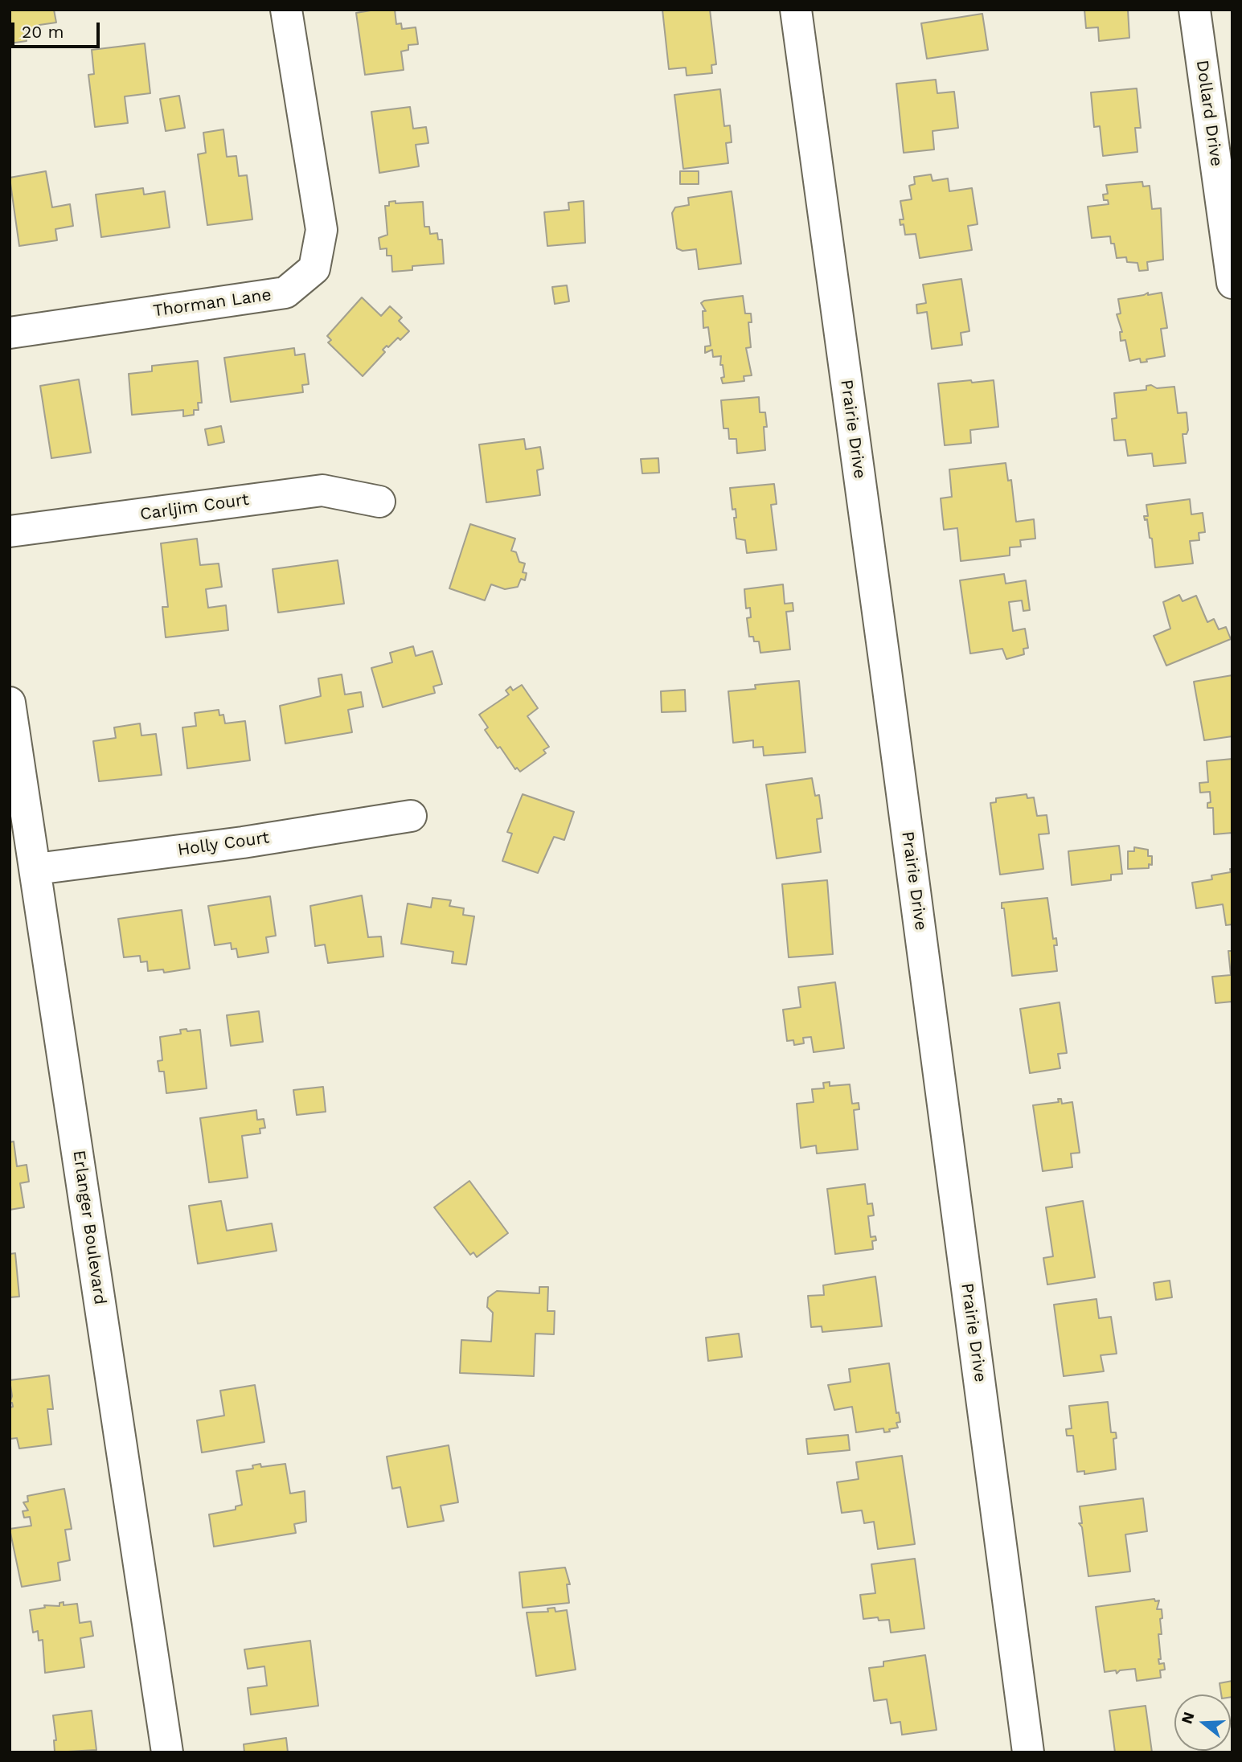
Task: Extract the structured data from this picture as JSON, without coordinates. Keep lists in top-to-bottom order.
{
  "streets": {
    "street": [
      "Dollard Drive",
      "Thorman Lane",
      "Prairie Drive",
      "Carljim Court",
      "Holly Court",
      "Erlanger Boulevard"
    ]
  },
  "crossings": [
    ["Holly Court", "Erlanger Boulevard"]
  ],
  "scale_bar": "20 m",
  "north": "left"
}
